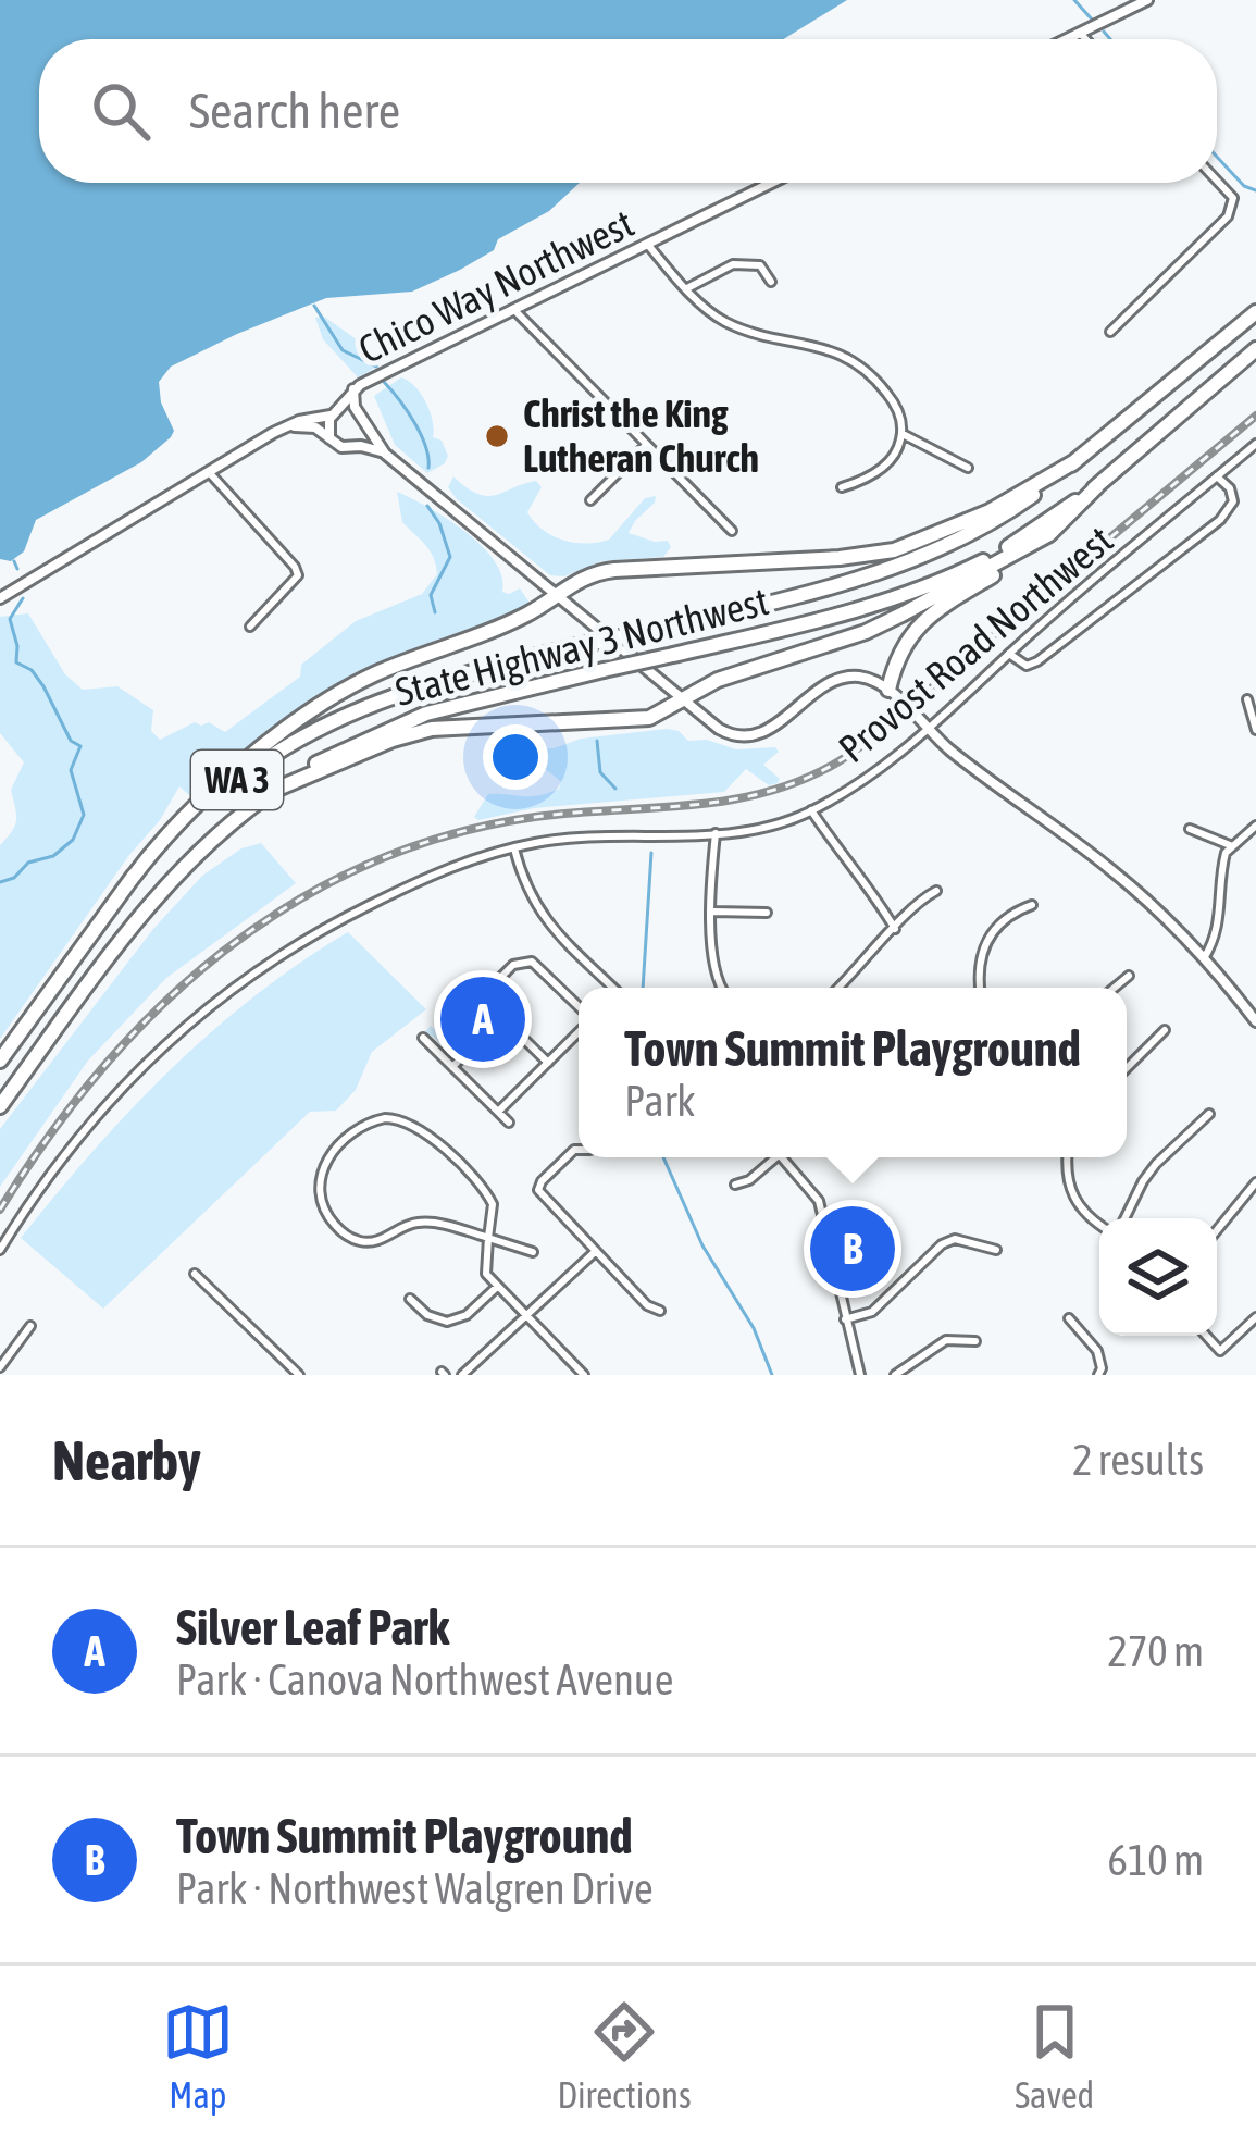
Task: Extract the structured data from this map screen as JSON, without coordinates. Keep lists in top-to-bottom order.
{
  "streets": {
    "highway": ["State Highway 3 Northwest", "WA 3"],
    "main road": ["Chico Way Northwest"],
    "street": ["Provost Road Northwest"]
  },
  "places": ["Christ the King Lutheran Church"],
  "page": {
    "search": "Search here",
    "pins": ["A", "B"],
    "popup": ["Town Summit Playground", "Park"],
    "heading": ["Nearby", "2 results"],
    "list": [
      {
        "mark": "A",
        "name": "Silver Leaf Park",
        "note": "Park · Canova Northwest Avenue",
        "value": "270 m"
      },
      {
        "mark": "B",
        "name": "Town Summit Playground",
        "note": "Park · Northwest Walgren Drive",
        "value": "610 m"
      }
    ],
    "nav": ["Map", "Directions", "Saved"]
  }
}
